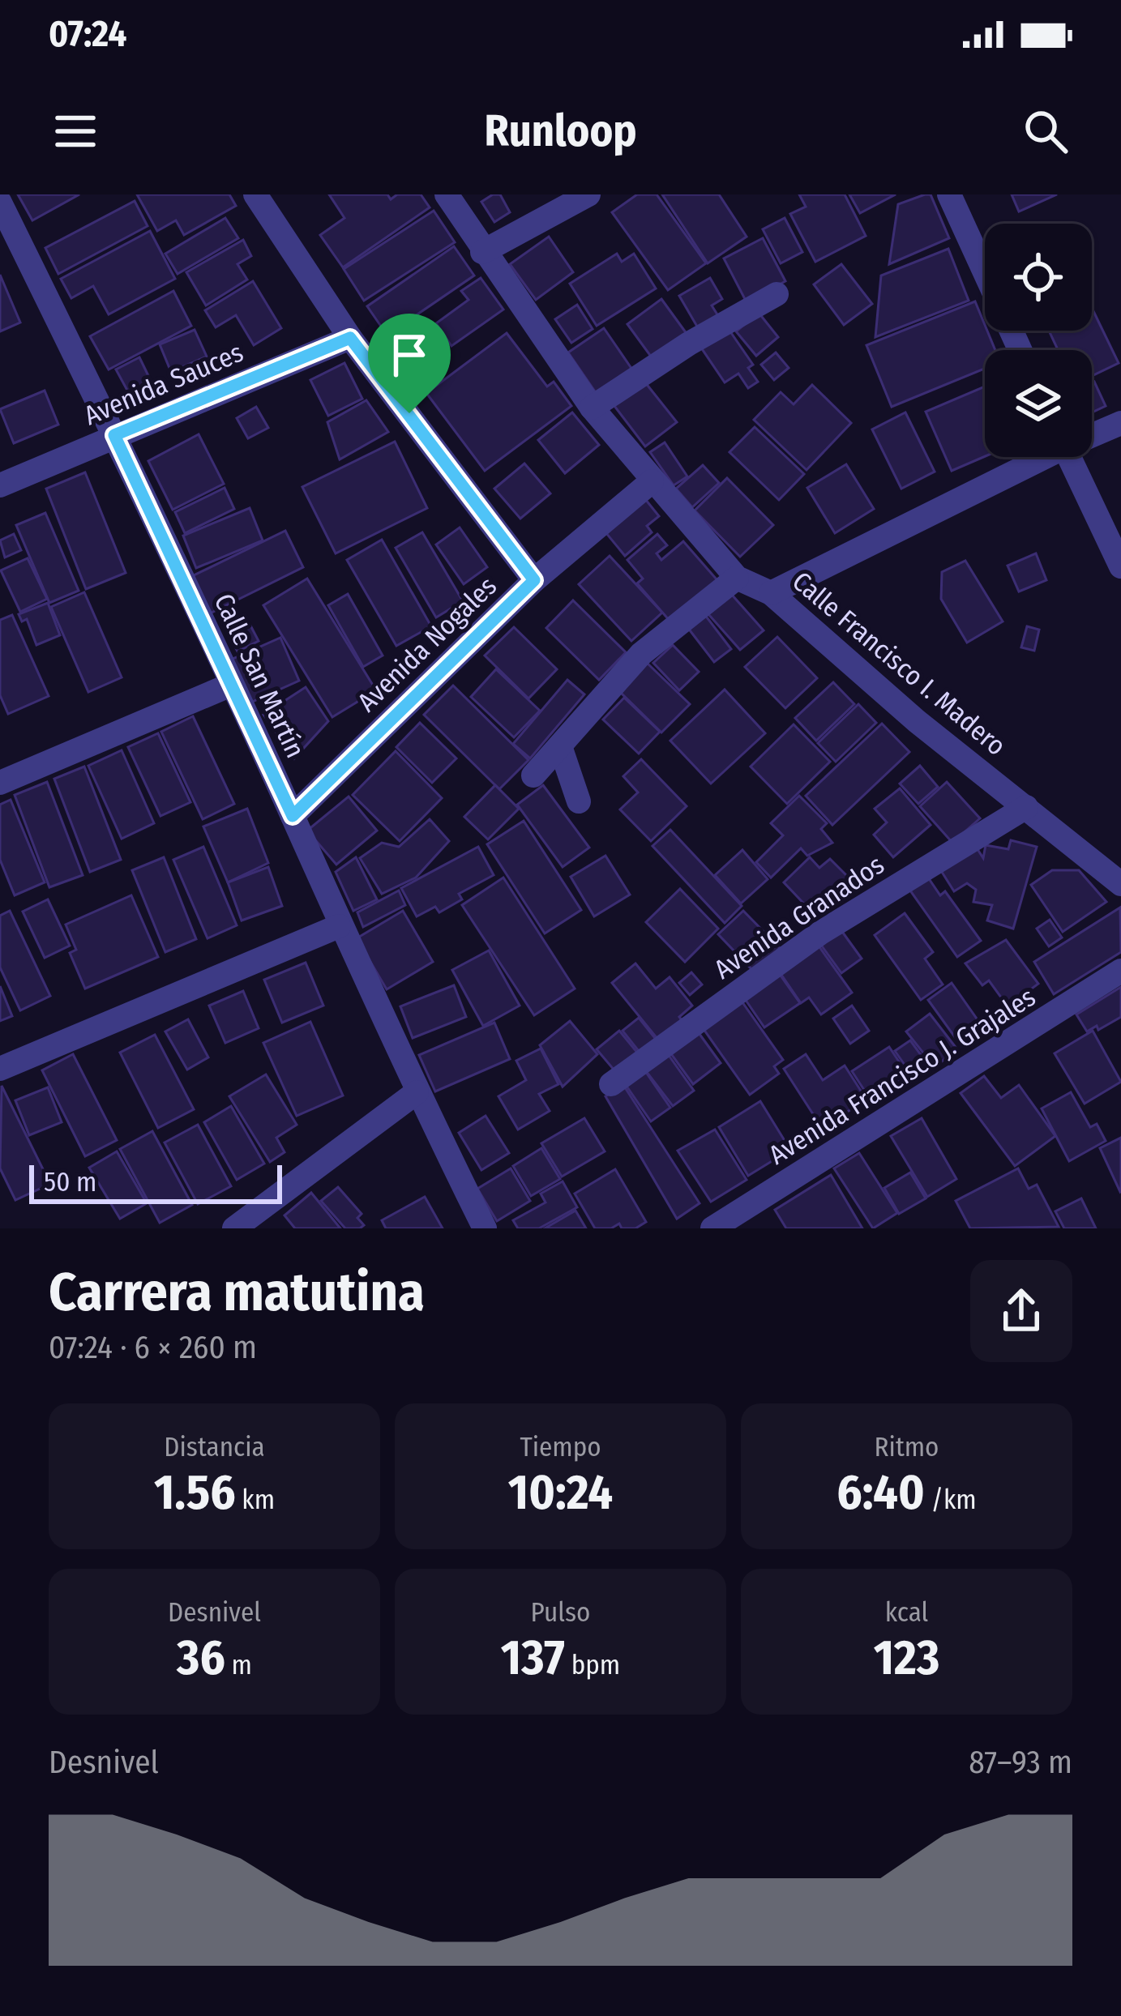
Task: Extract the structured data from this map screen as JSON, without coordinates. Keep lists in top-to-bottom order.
{
  "streets": {
    "street": [
      "Avenida Sauces",
      "Avenida Nogales",
      "Calle Francisco I. Madero",
      "Calle San Martín",
      "Avenida Granados",
      "Avenida Francisco J. Grajales"
    ]
  },
  "crossings": [
    ["Avenida Sauces", "Calle San Martín"],
    ["Avenida Nogales", "Calle Francisco I. Madero"],
    ["Avenida Nogales", "Calle San Martín"],
    ["Calle Francisco I. Madero", "Avenida Granados"]
  ],
  "scale_bar": "50 m",
  "page": {
    "status": "07:24",
    "header": "Runloop",
    "scale": "50 m",
    "heading": ["Carrera matutina", "07:24 · 6 × 260 m"],
    "stats": [
      ["Distancia", "1.56 km"],
      ["Tiempo", "10:24"],
      ["Ritmo", "6:40 /km"],
      ["Desnivel", "36 m"],
      ["Pulso", "137 bpm"],
      ["kcal", "123"]
    ],
    "chart": ["Desnivel", "87–93 m"]
  }
}
